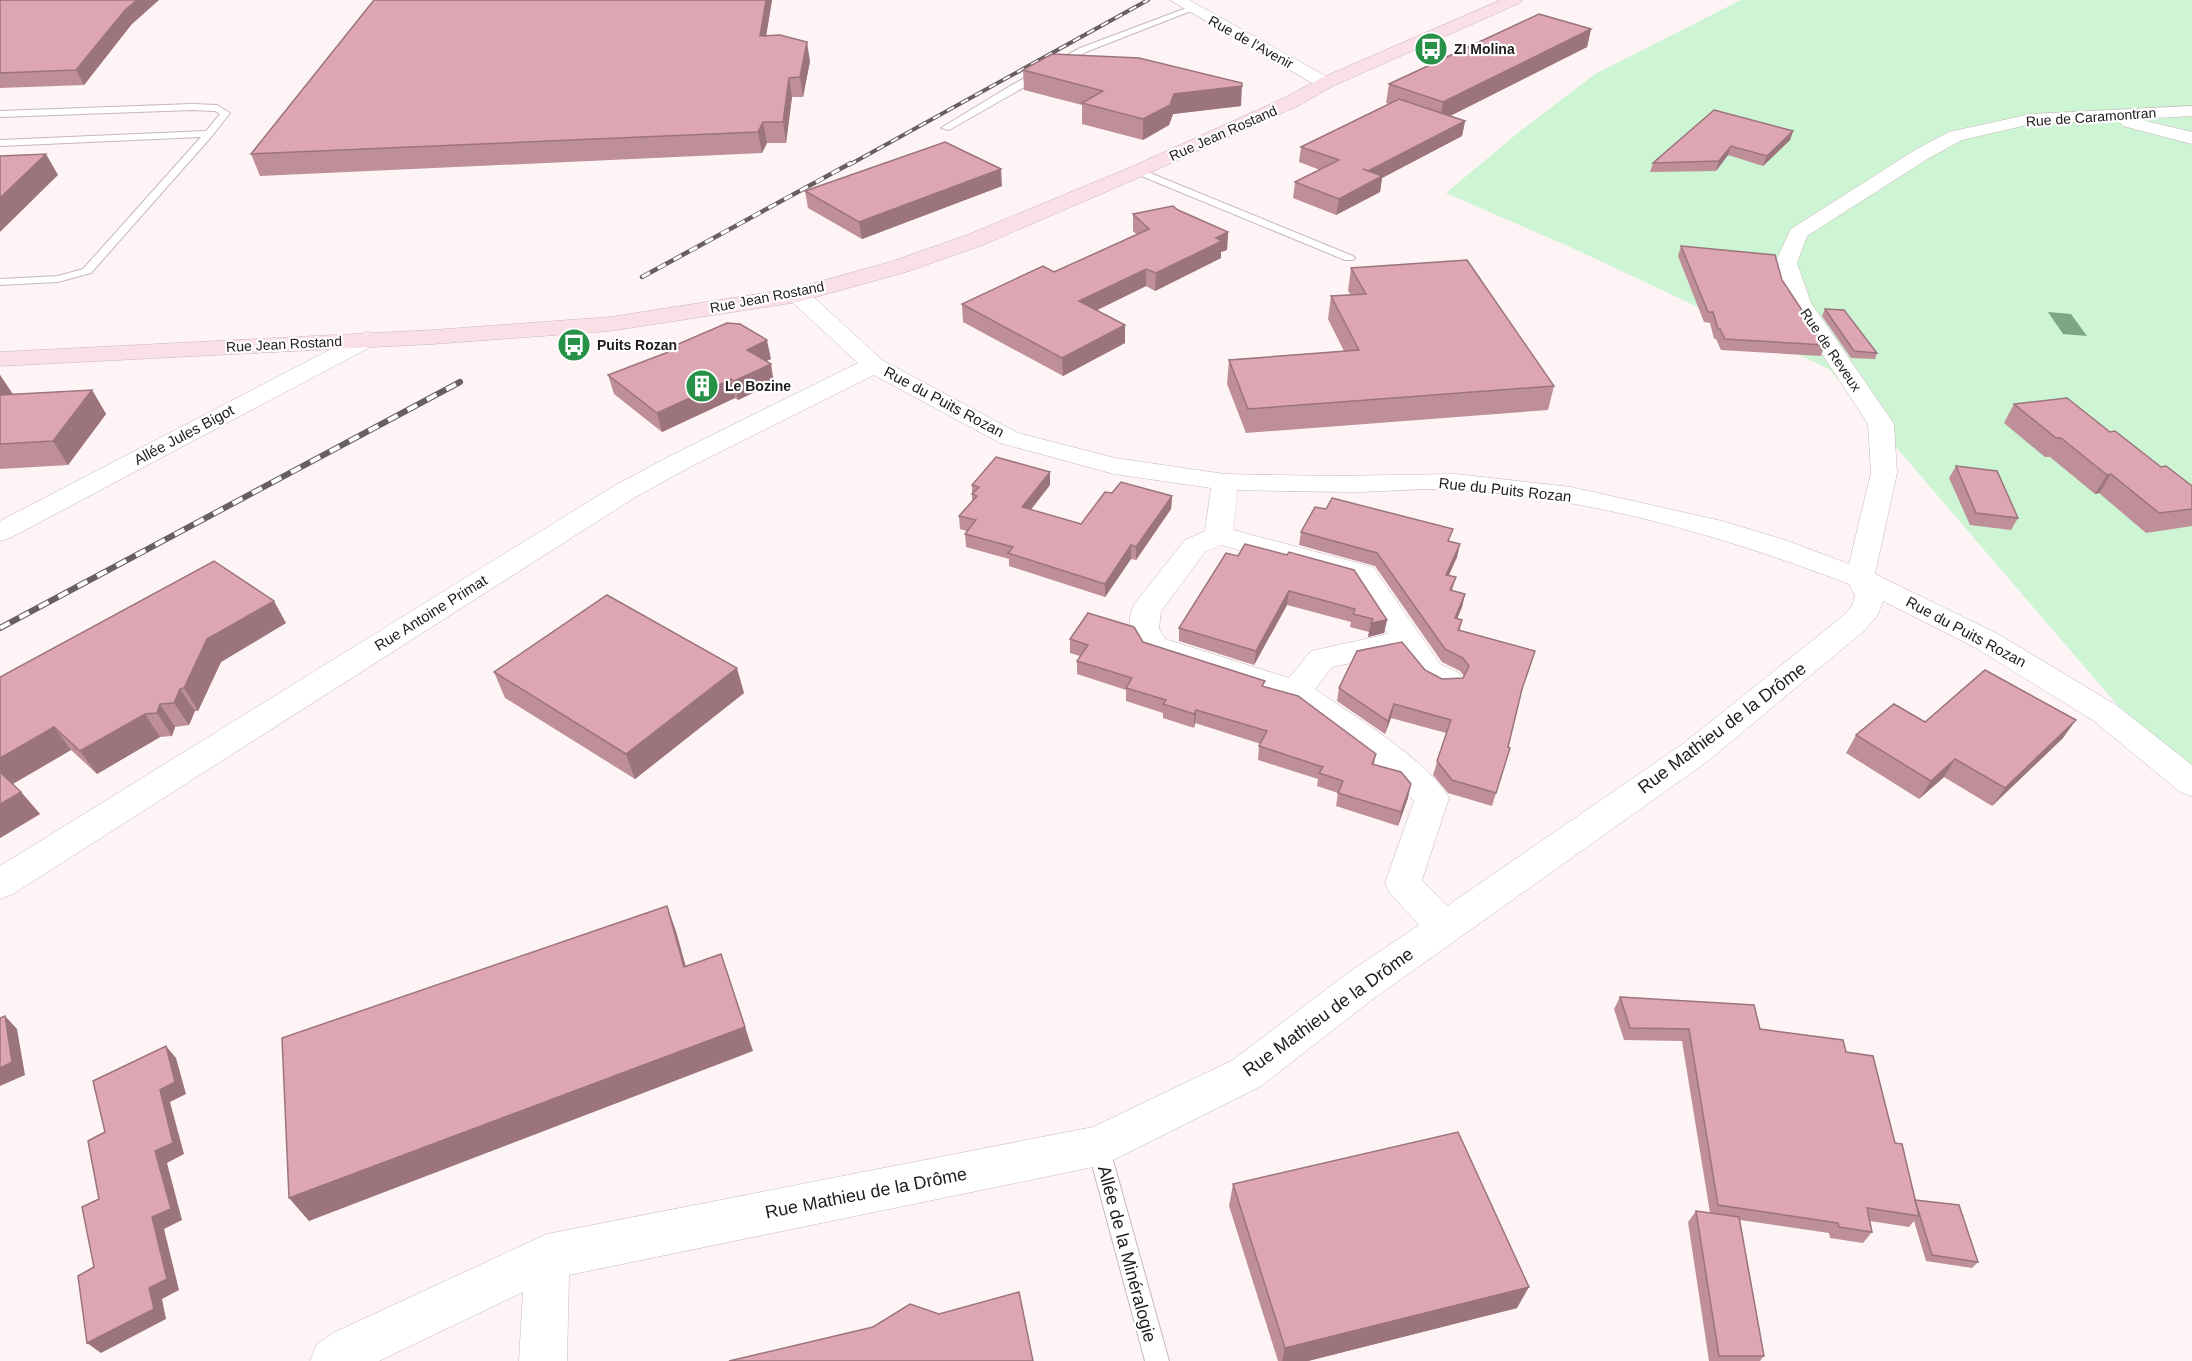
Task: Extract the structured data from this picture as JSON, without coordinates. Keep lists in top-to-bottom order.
{
  "streets": {
    "main road": ["Rue Jean Rostand"],
    "street": [
      "Rue de l'Avenir",
      "Rue de Caramontran",
      "Rue de Reveux",
      "Rue du Puits Rozan",
      "Allée Jules Bigot",
      "Rue Antoine Primat",
      "Rue Mathieu de la Drôme"
    ],
    "lane": ["Allée de la Minéralogie"]
  },
  "crossings": [
    ["Rue de l'Avenir", "Rue Jean Rostand"],
    ["Rue de Caramontran", "Rue de Reveux"],
    ["Rue Jean Rostand", "Rue du Puits Rozan"],
    ["Rue Jean Rostand", "Allée Jules Bigot"],
    ["Rue de Reveux", "Rue du Puits Rozan"],
    ["Rue de Reveux", "Rue Mathieu de la Drôme"],
    ["Rue du Puits Rozan", "Rue Antoine Primat"],
    ["Rue du Puits Rozan", "Rue Mathieu de la Drôme"],
    ["Rue Mathieu de la Drôme", "Allée de la Minéralogie"]
  ],
  "places": {
    "bus stop": ["ZI Molina", "Puits Rozan"],
    "building": ["Le Bozine"]
  }
}
